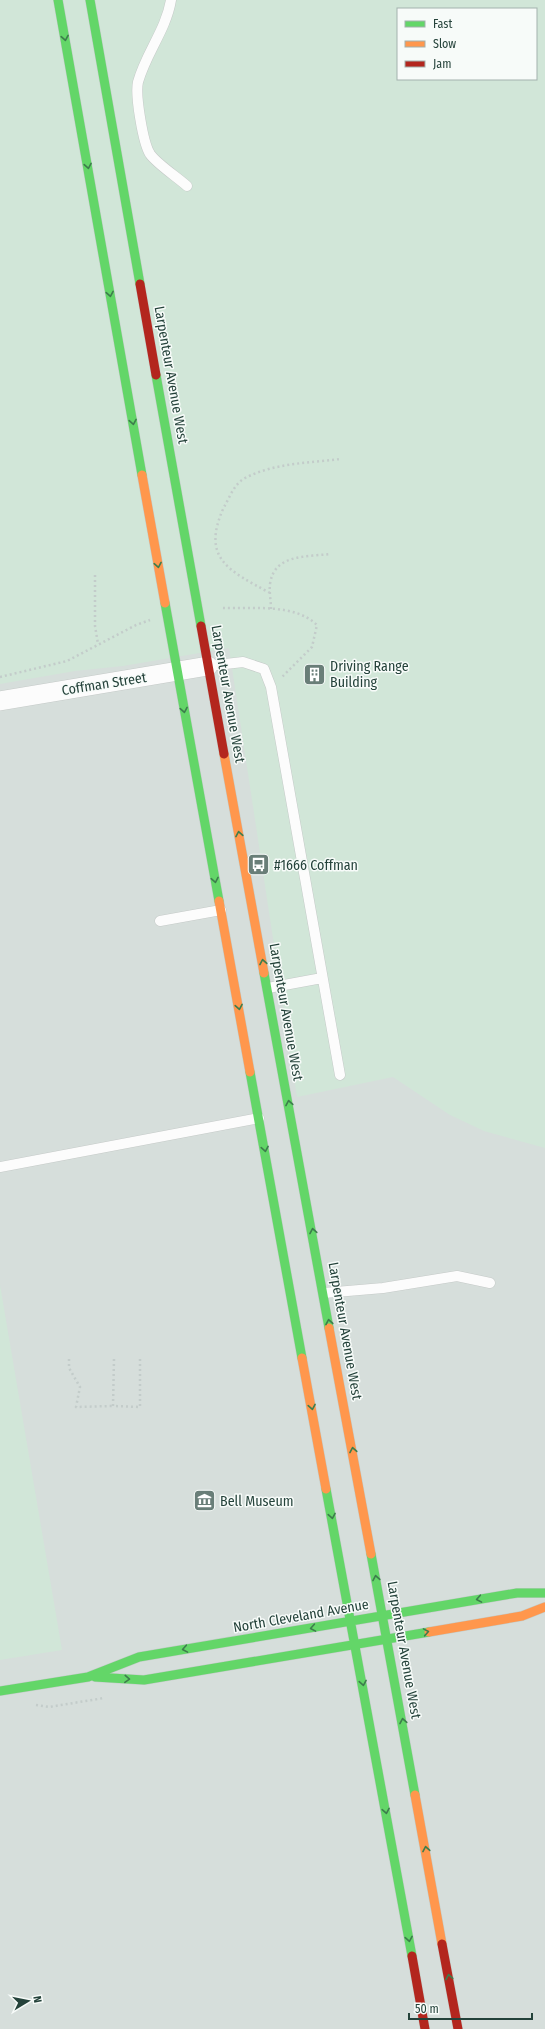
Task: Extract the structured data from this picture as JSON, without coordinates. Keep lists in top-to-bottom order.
{
  "streets": {
    "main road": ["Larpenteur Avenue West", "North Cleveland Avenue"],
    "street": ["Coffman Street"]
  },
  "crossings": [
    ["Larpenteur Avenue West", "Coffman Street"],
    ["Larpenteur Avenue West", "North Cleveland Avenue"]
  ],
  "places": {
    "building": ["Driving Range Building"],
    "bus stop": ["#1666 Coffman"],
    "museum": ["Bell Museum"]
  },
  "legend": ["Fast", "Slow", "Jam"],
  "scale_bar": "50 m",
  "north": "right"
}
